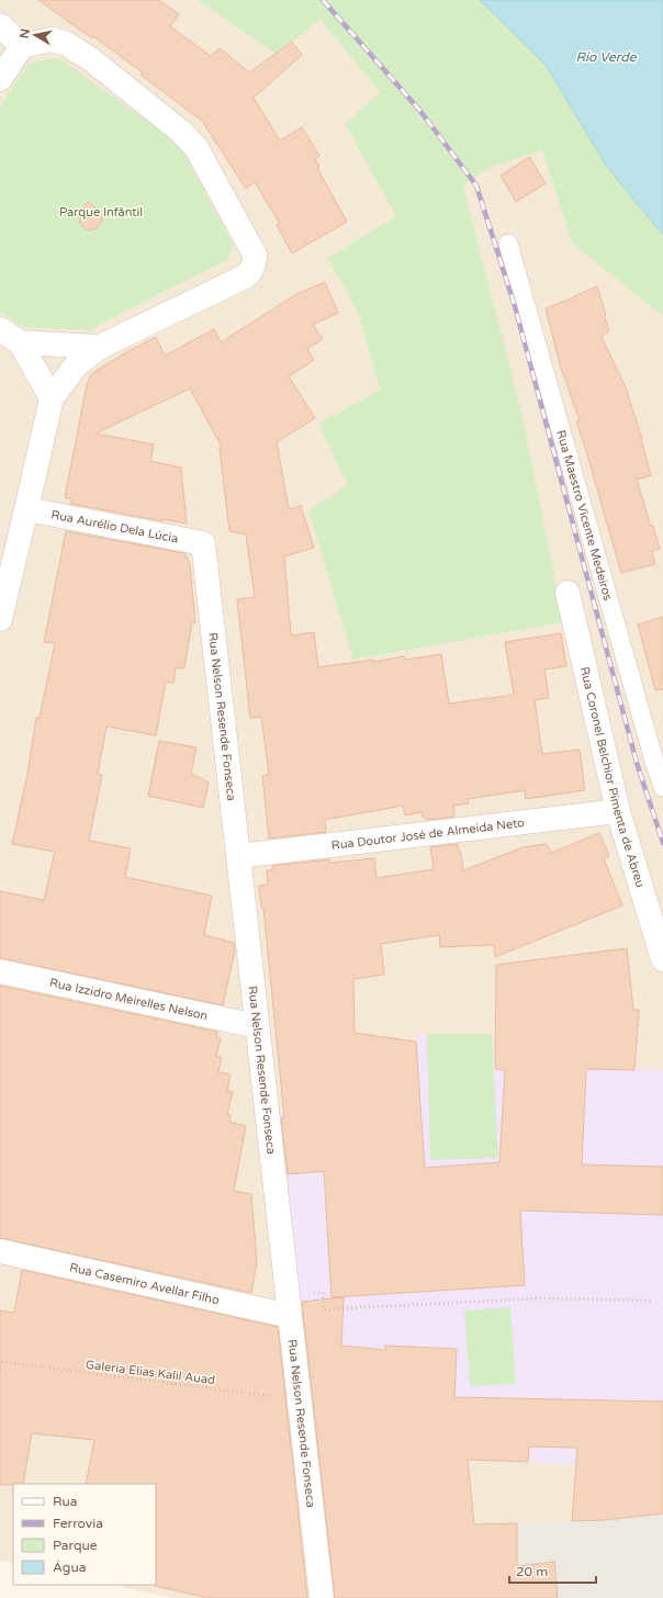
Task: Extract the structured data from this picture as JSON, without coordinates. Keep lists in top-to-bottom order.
{
  "streets": {
    "street": [
      "Rua Maestro Vicente Medeiros",
      "Rua Aurélio Dela Lúcia",
      "Rua Nelson Resende Fonseca",
      "Rua Coronel Belchior Pimenta de Abreu",
      "Rua Doutor José de Almeida Neto",
      "Rua Izzidro Meirelles Nelson",
      "Rua Casemiro Avellar Filho"
    ],
    "path": ["Galeria Elias Kalil Auad"]
  },
  "crossings": [
    ["Rua Aurélio Dela Lúcia", "Rua Nelson Resende Fonseca"],
    ["Rua Nelson Resende Fonseca", "Rua Doutor José de Almeida Neto"],
    ["Rua Nelson Resende Fonseca", "Rua Izzidro Meirelles Nelson"],
    ["Rua Nelson Resende Fonseca", "Rua Casemiro Avellar Filho"],
    ["Rua Nelson Resende Fonseca", "Galeria Elias Kalil Auad"],
    ["Rua Coronel Belchior Pimenta de Abreu", "Rua Doutor José de Almeida Neto"]
  ],
  "water": ["Rio Verde"],
  "parks": ["Parque Infântil"],
  "legend": [
    "Rua",
    "Ferrovia",
    "Parque",
    "Água"
  ],
  "scale_bar": "20 m",
  "north": "left"
}
